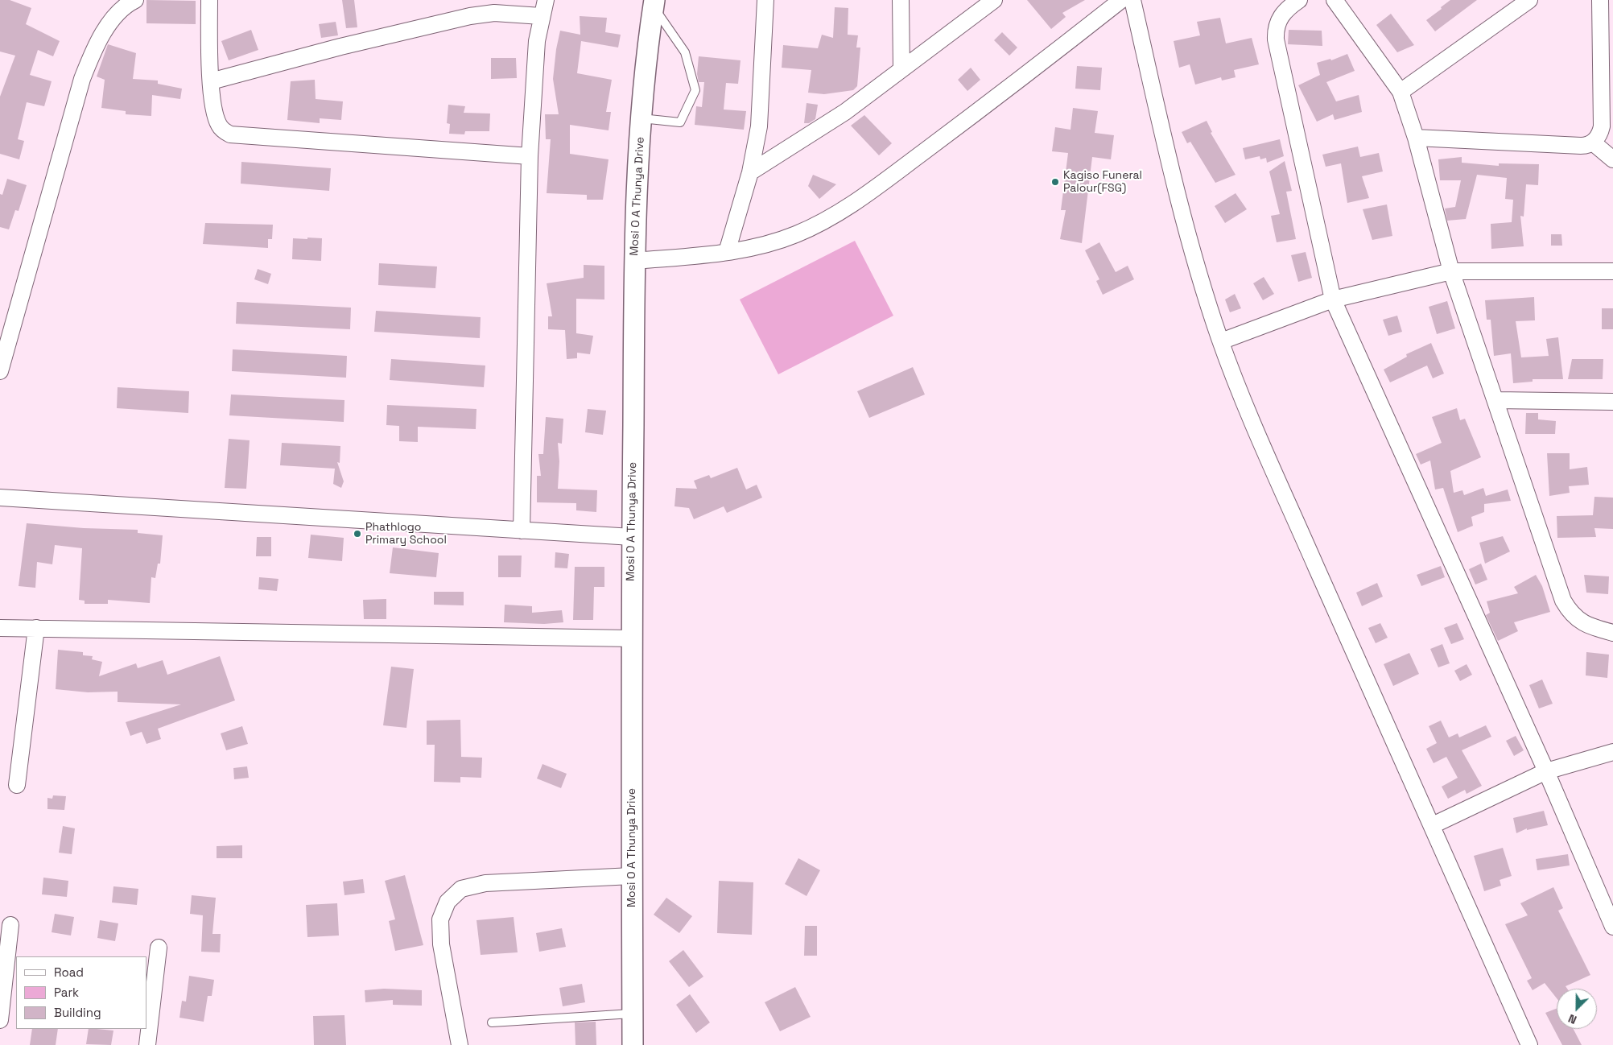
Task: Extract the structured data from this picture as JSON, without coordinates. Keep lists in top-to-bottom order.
{
  "streets": {
    "street": ["Mosi O A Thunya Drive"]
  },
  "places": ["Kagiso Funeral Palour(FSG)", "Phathlogo Primary School"],
  "legend": ["Road", "Park", "Building"],
  "north": "bottom left"
}
